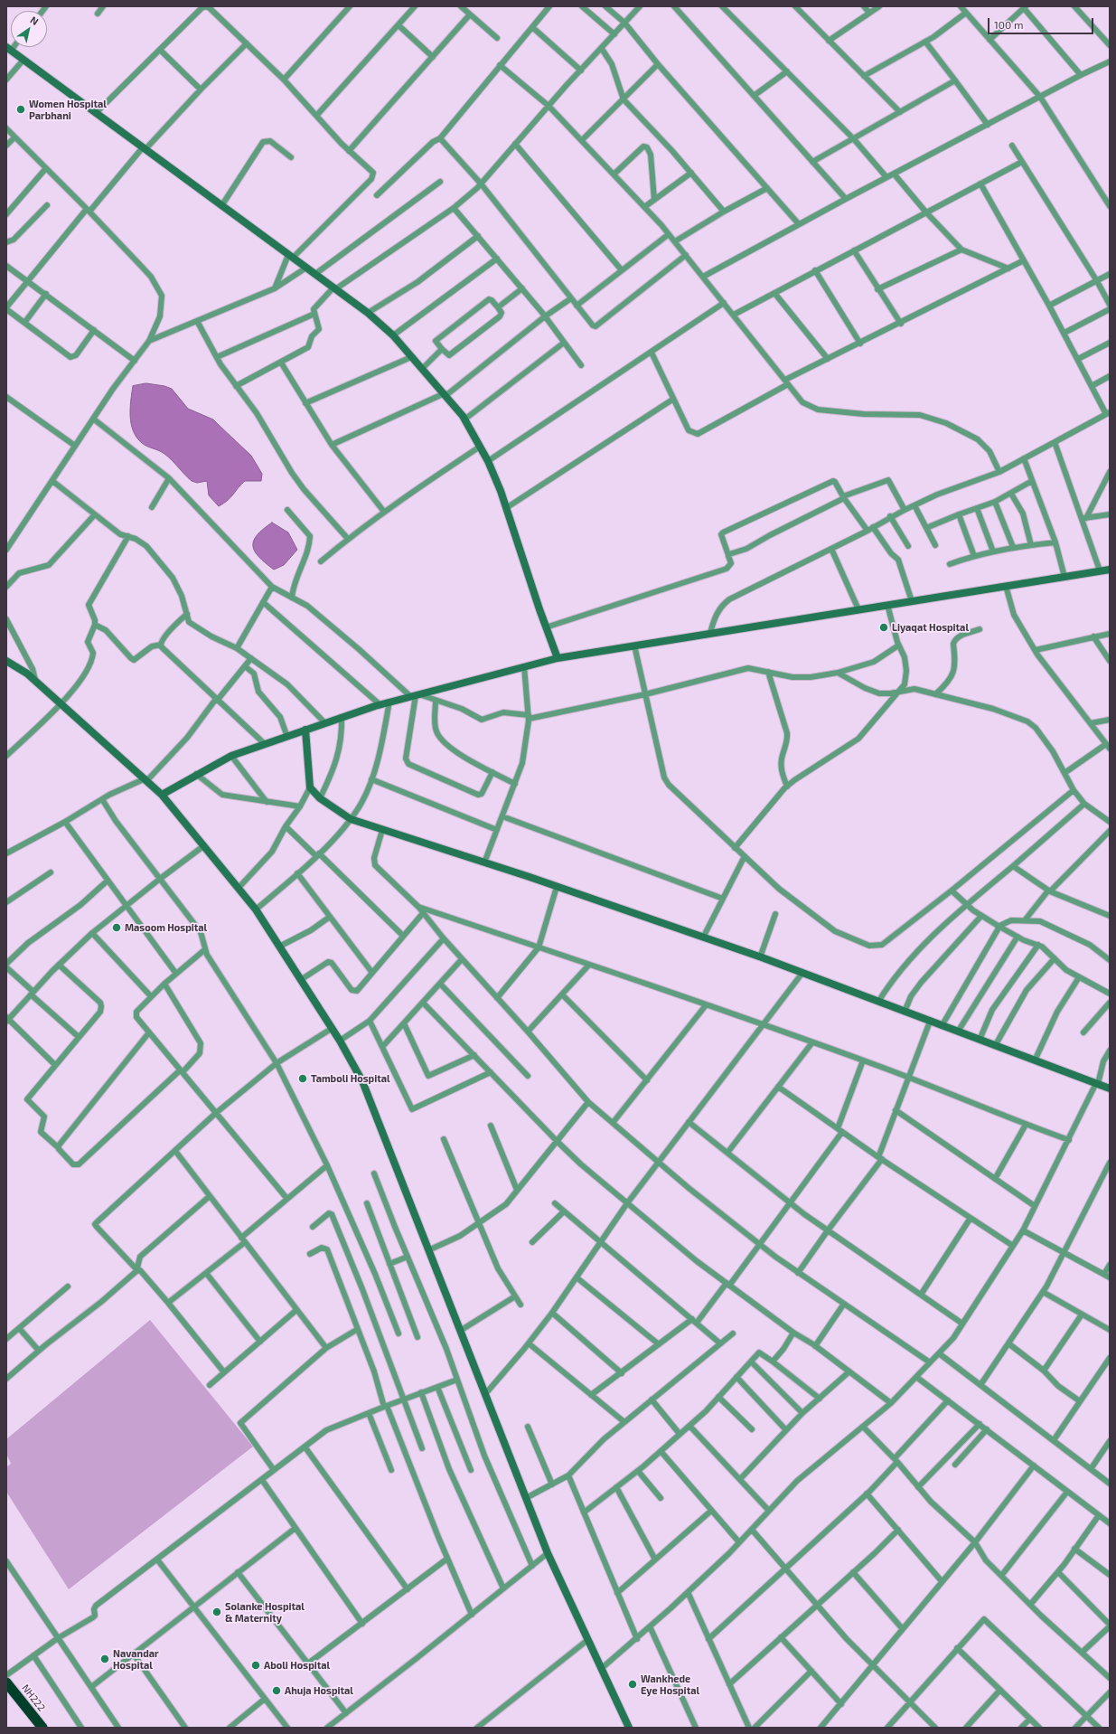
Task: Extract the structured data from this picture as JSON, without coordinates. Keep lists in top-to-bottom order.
{
  "streets": {
    "highway": ["NH222"]
  },
  "places": [
    "Women Hospital Parbhani",
    "Liyaqat Hospital",
    "Masoom Hospital",
    "Tamboli Hospital",
    "Solanke Hospital & Maternity",
    "Navandar Hospital",
    "Aboli Hospital",
    "Wankhede Eye Hospital",
    "Ahuja Hospital"
  ],
  "scale_bar": "100 m",
  "north": "top right"
}
